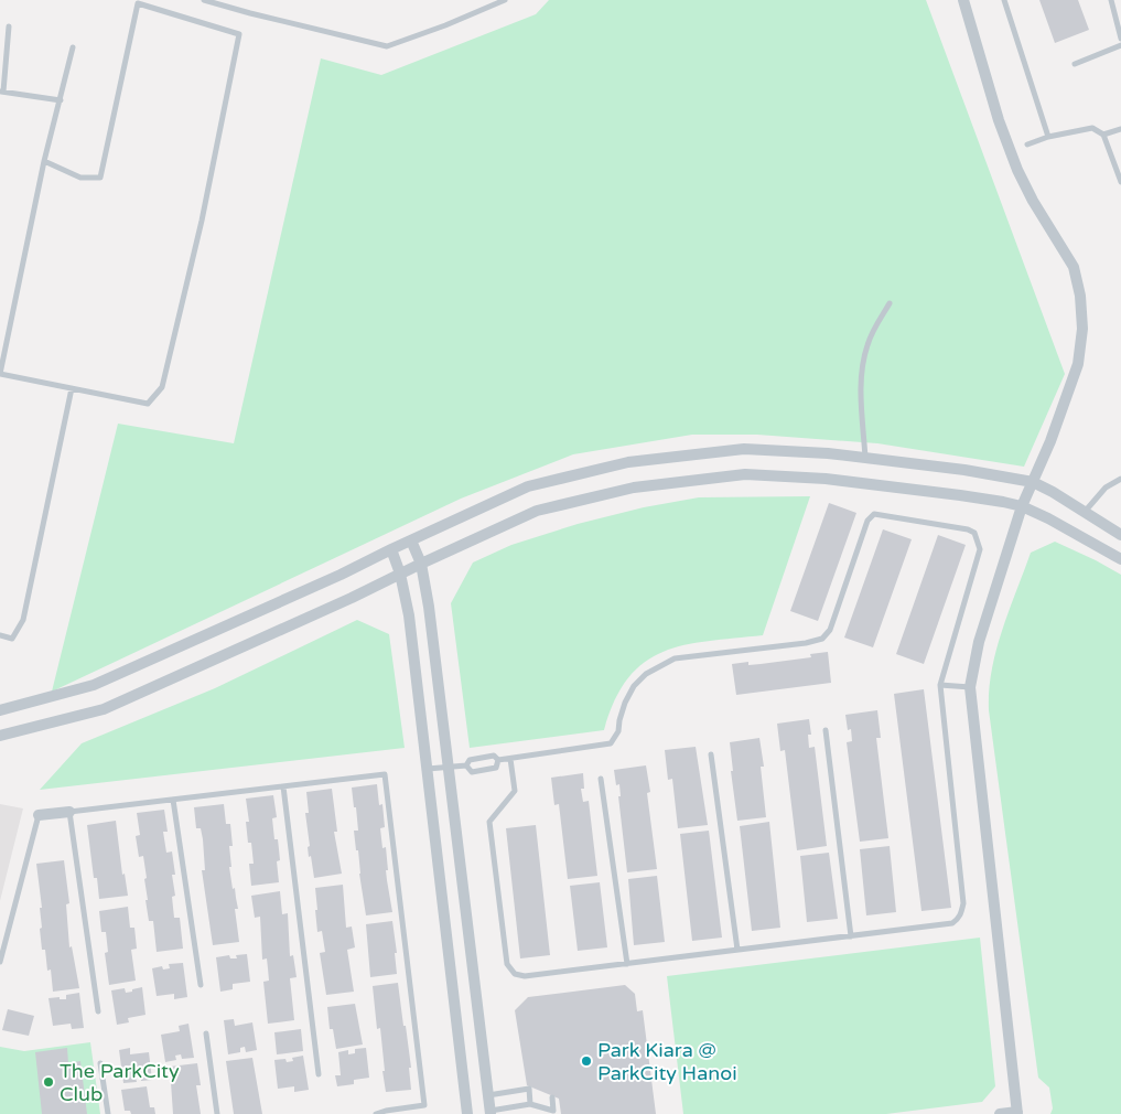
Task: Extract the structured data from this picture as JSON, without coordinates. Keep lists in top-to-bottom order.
{
  "places": ["Park Kiara @ ParkCity Hanoi", "The ParkCity Club"]
}
